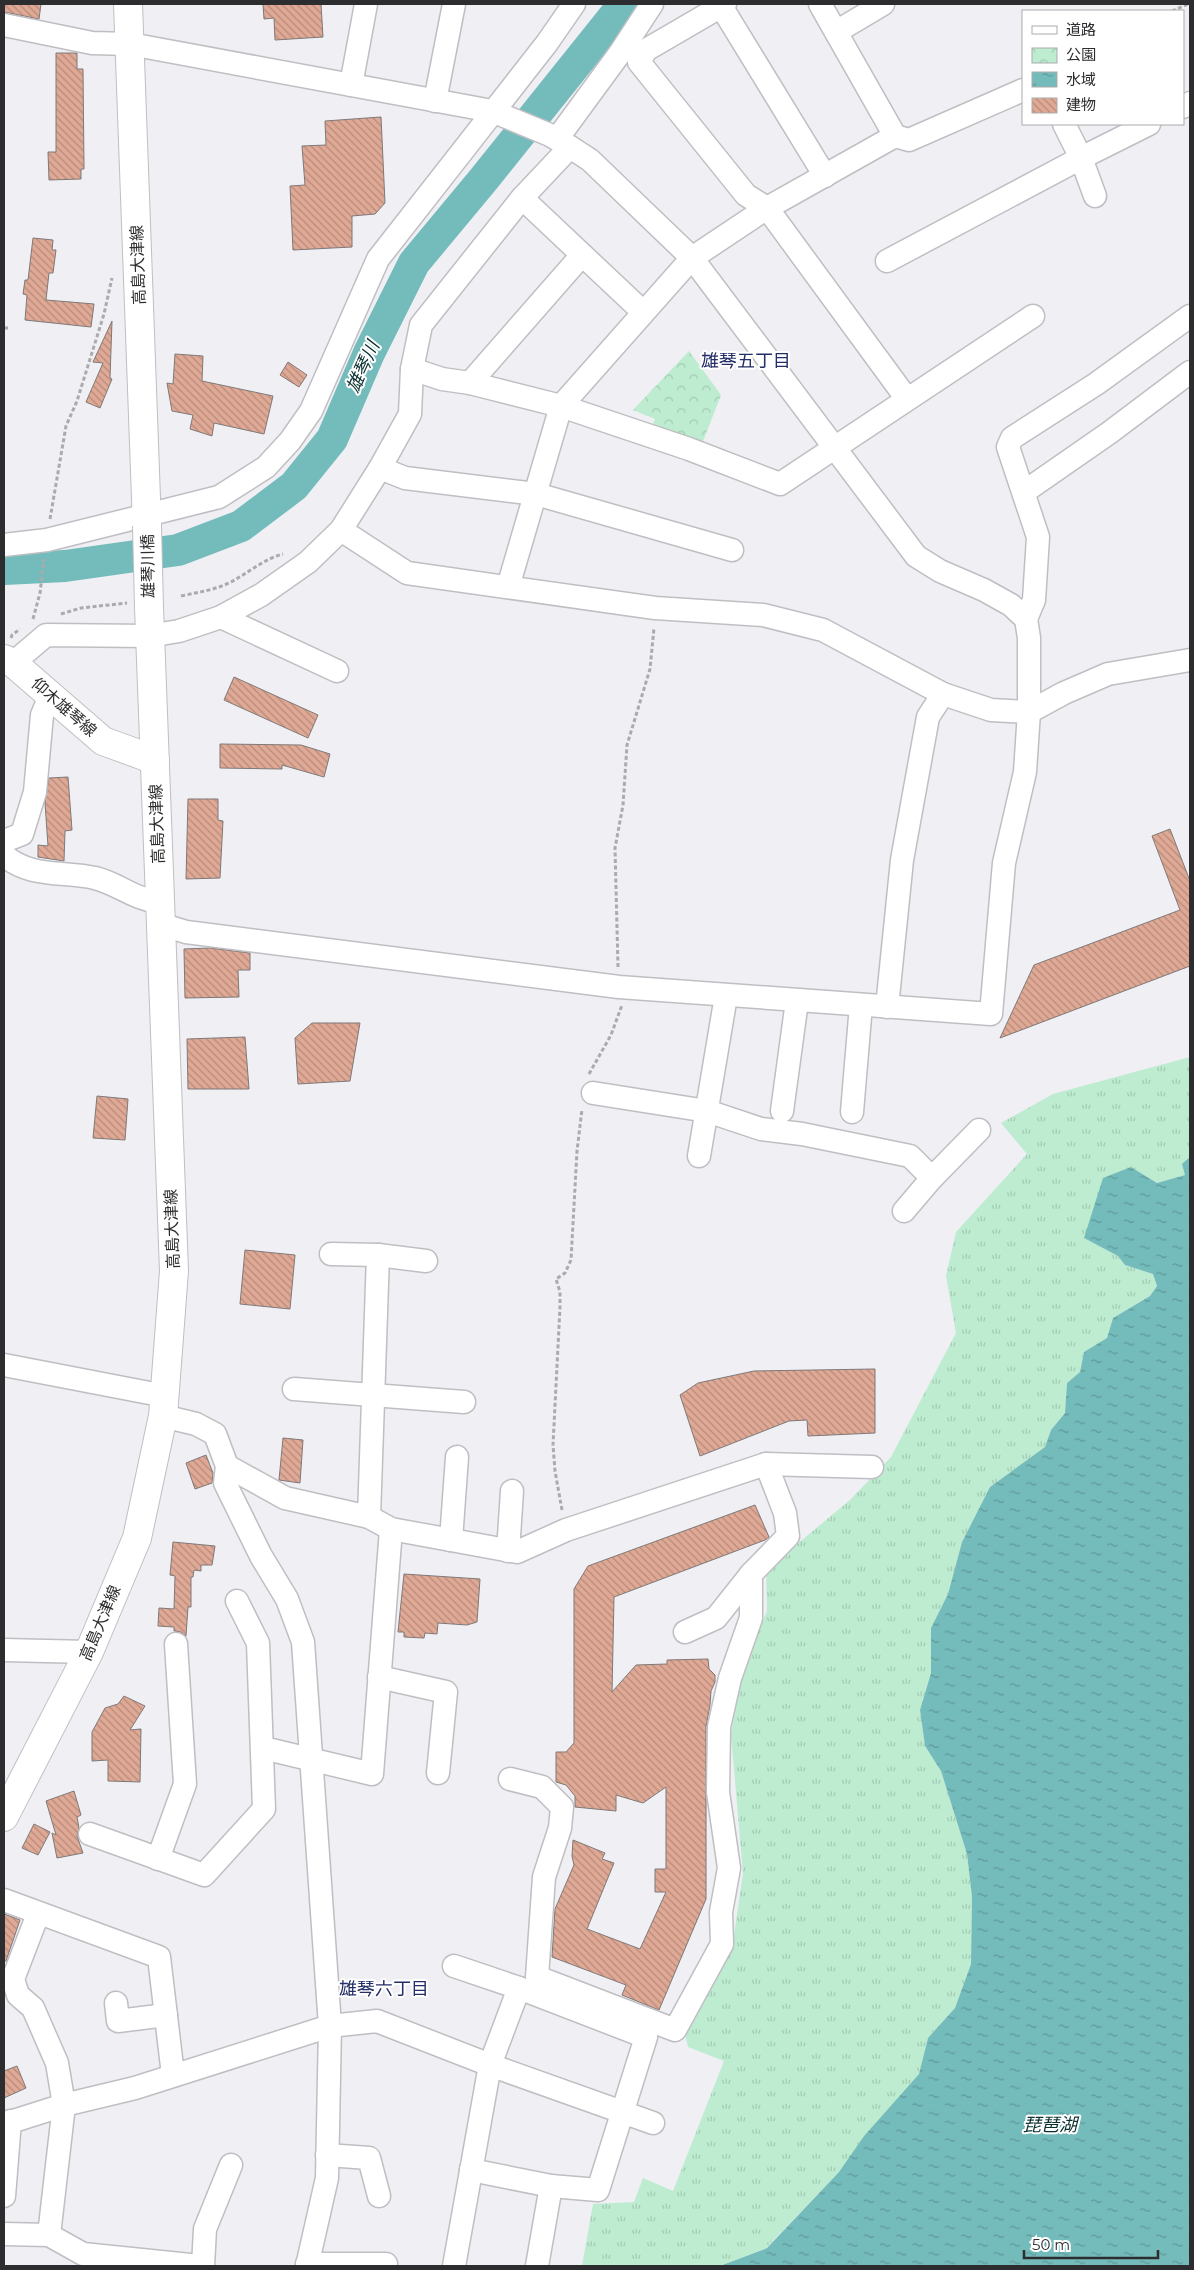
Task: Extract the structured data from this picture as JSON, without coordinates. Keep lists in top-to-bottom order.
{
  "streets": {
    "main road": ["高島大津線", "雄琴川橋", "仰木雄琴線"]
  },
  "crossings": [
    ["高島大津線", "雄琴川橋"],
    ["高島大津線", "仰木雄琴線"]
  ],
  "districts": ["雄琴五丁目", "雄琴六丁目"],
  "water": ["雄琴川", "琵琶湖"],
  "legend": [
    "道路",
    "公園",
    "水域",
    "建物"
  ],
  "scale_bar": "50 m"
}
